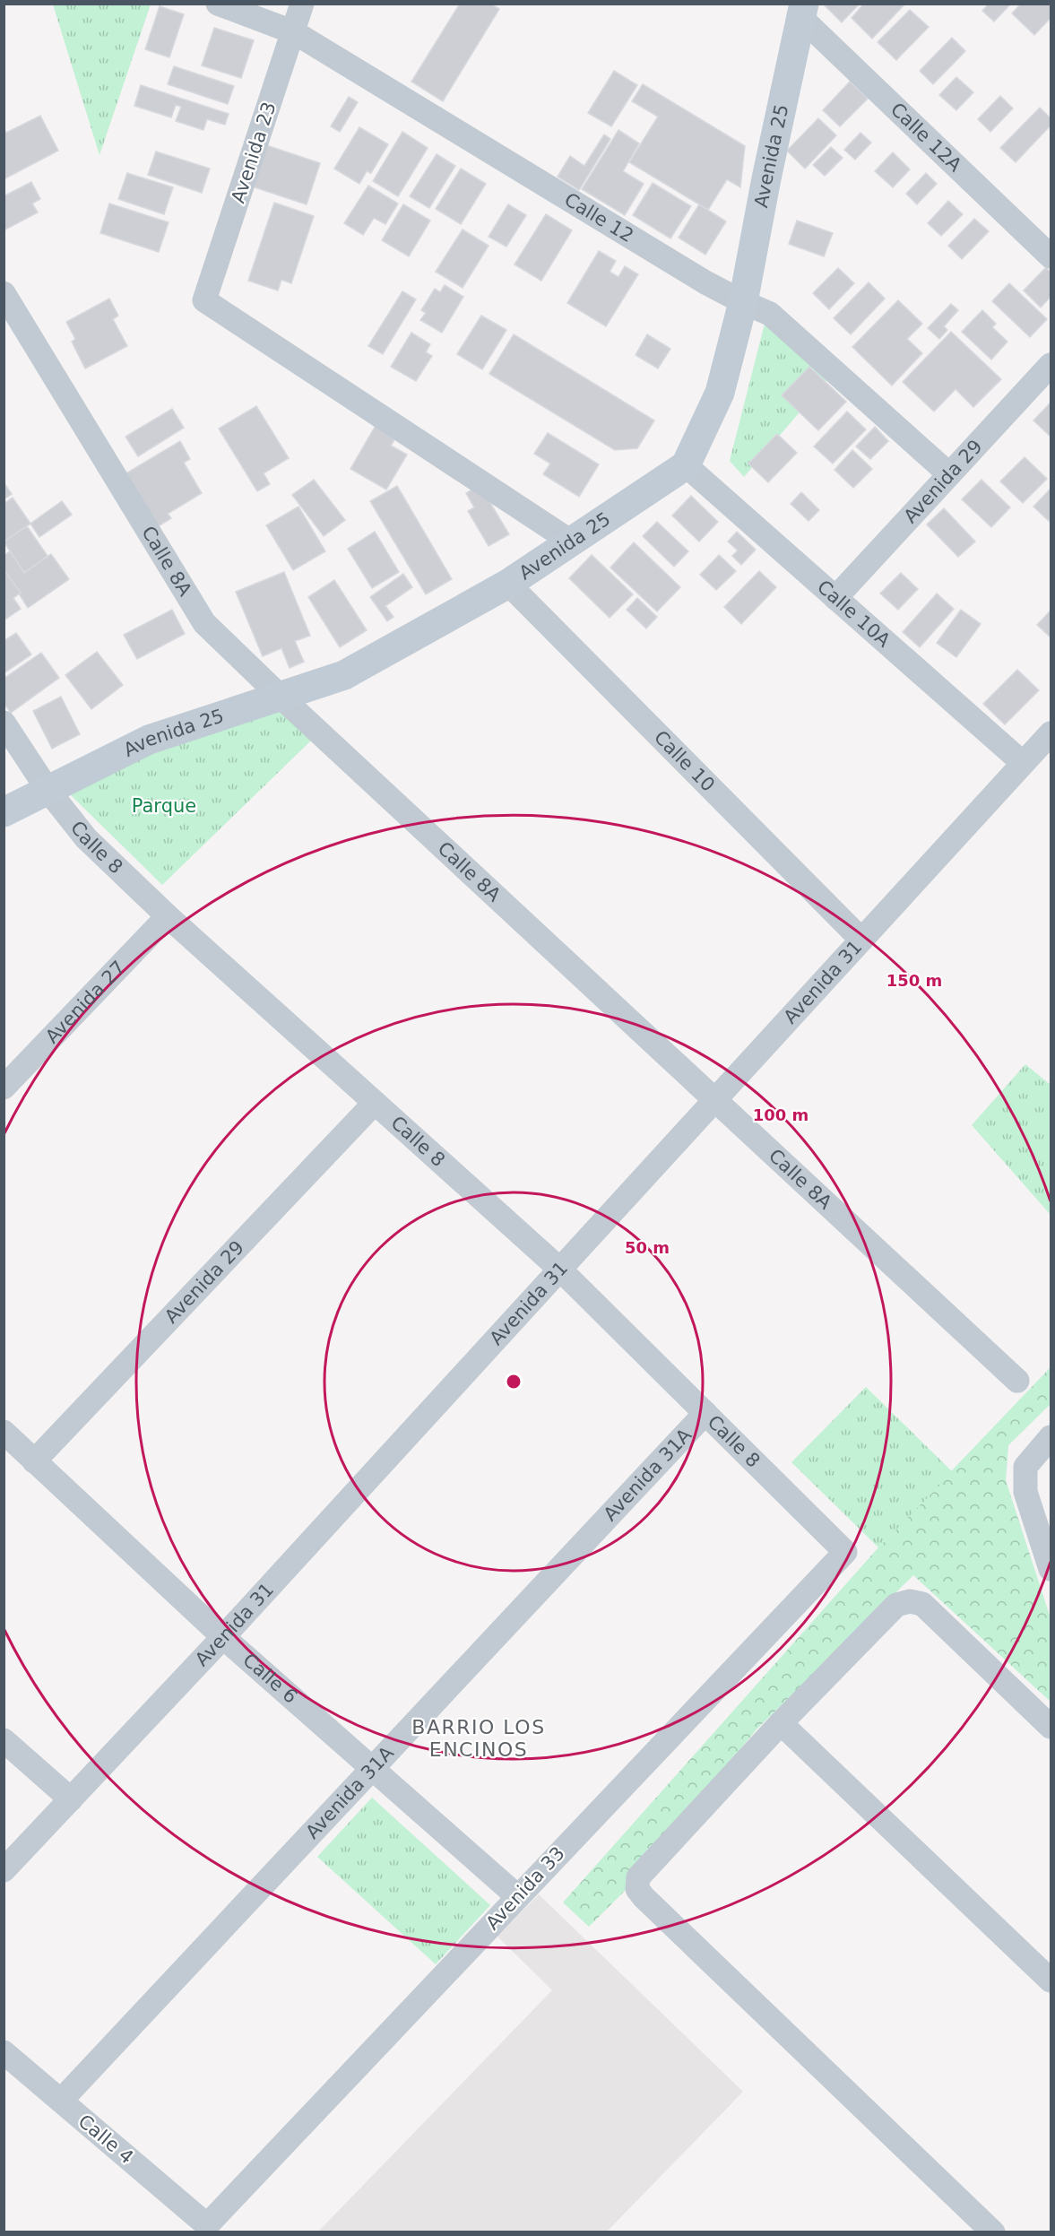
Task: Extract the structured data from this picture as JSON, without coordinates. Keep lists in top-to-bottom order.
{
  "streets": {
    "street": [
      "Calle 12A",
      "Avenida 23",
      "Avenida 25",
      "Calle 12",
      "Avenida 29",
      "Calle 8A",
      "Calle 10A",
      "Calle 10",
      "Calle 8",
      "Avenida 31",
      "Avenida 27",
      "Avenida 31A",
      "Calle 6",
      "Avenida 33",
      "Calle 4"
    ]
  },
  "crossings": [
    ["Calle 12A", "Avenida 25"],
    ["Avenida 23", "Avenida 25"],
    ["Avenida 23", "Calle 12"],
    ["Avenida 25", "Calle 12"],
    ["Avenida 25", "Calle 8A"],
    ["Avenida 25", "Calle 10A"],
    ["Avenida 25", "Calle 10"],
    ["Avenida 25", "Calle 8"],
    ["Calle 12", "Avenida 29"],
    ["Avenida 29", "Calle 10A"],
    ["Avenida 29", "Calle 8"],
    ["Avenida 29", "Calle 6"],
    ["Calle 8A", "Avenida 31"],
    ["Calle 10A", "Avenida 31"],
    ["Calle 10", "Avenida 31"],
    ["Calle 8", "Avenida 31"],
    ["Calle 8", "Avenida 27"],
    ["Calle 8", "Avenida 31A"],
    ["Calle 8", "Avenida 33"],
    ["Avenida 31", "Calle 6"],
    ["Avenida 31A", "Calle 6"],
    ["Avenida 31A", "Calle 4"],
    ["Calle 6", "Avenida 33"],
    ["Avenida 33", "Calle 4"]
  ],
  "districts": ["BARRIO LOS ENCINOS"],
  "parks": ["Parque"],
  "rings": ["150 m", "100 m", "50 m"]
}
